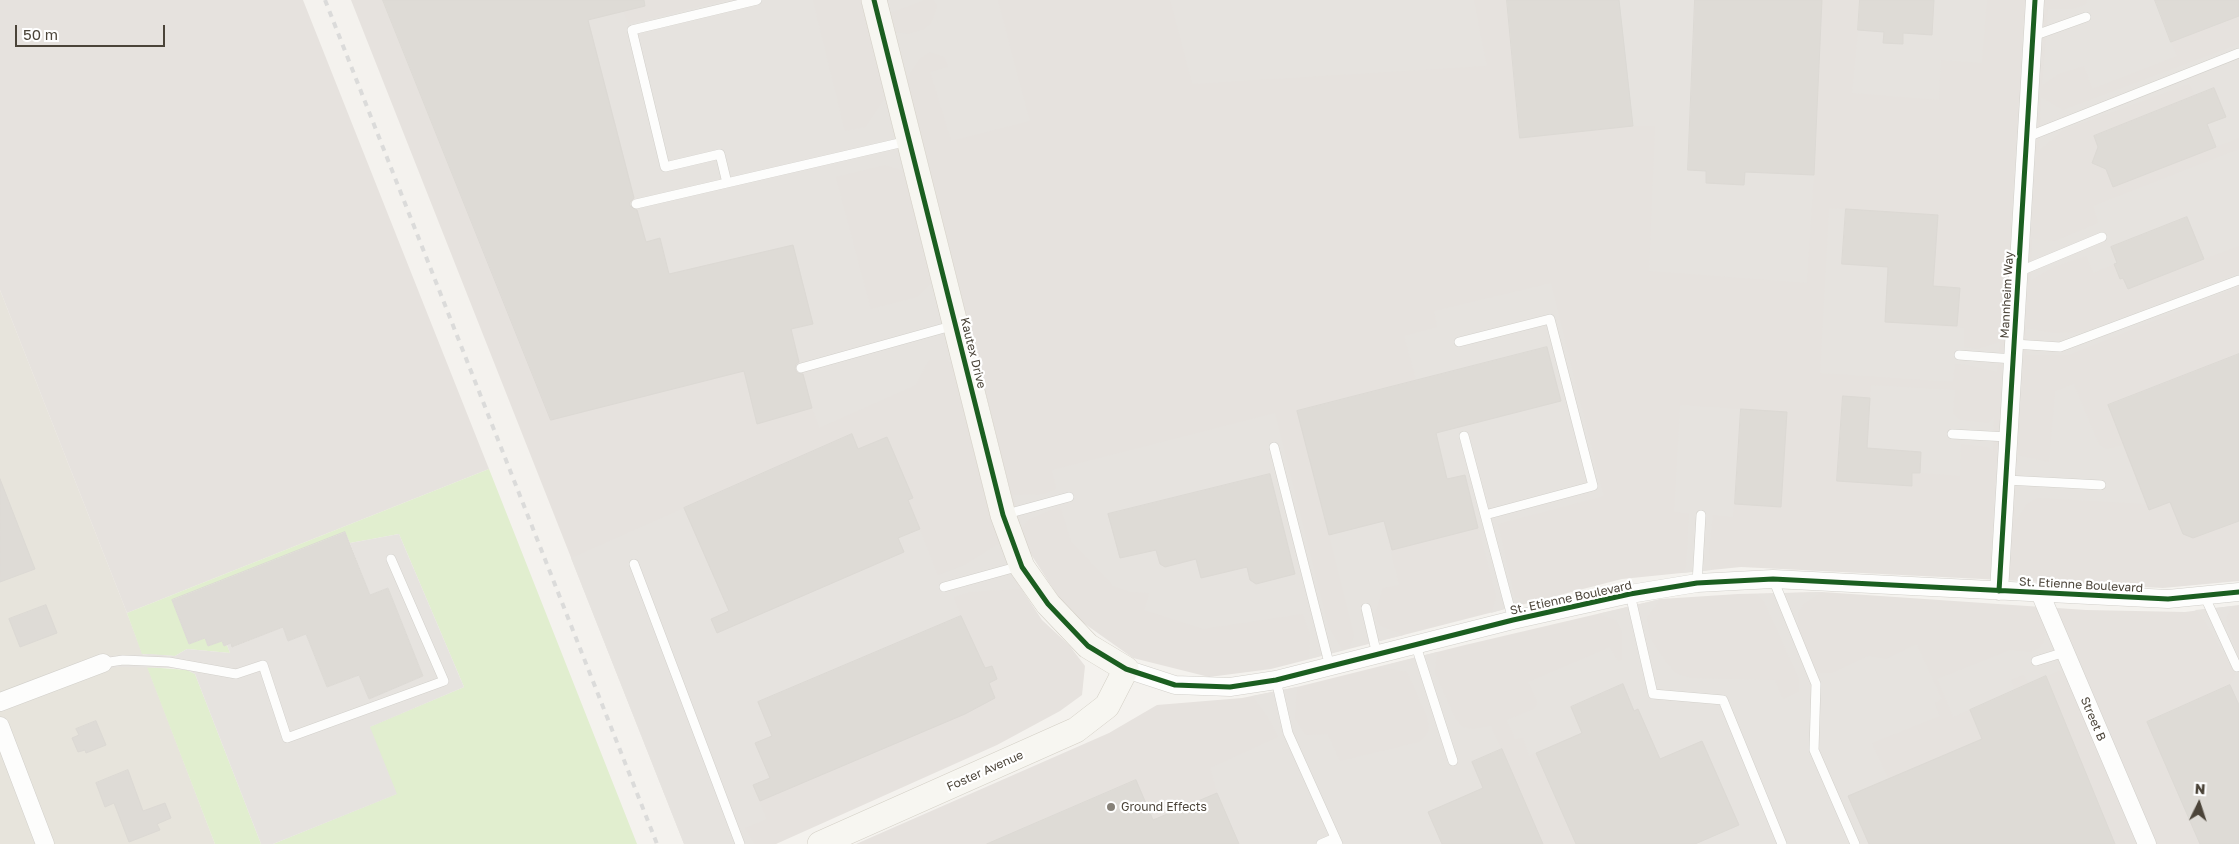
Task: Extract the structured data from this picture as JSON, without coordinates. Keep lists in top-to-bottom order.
{
  "streets": {
    "street": [
      "Mannheim Way",
      "Kautex Drive",
      "St. Etienne Boulevard",
      "Street B",
      "Foster Avenue"
    ]
  },
  "crossings": [
    ["Mannheim Way", "St. Etienne Boulevard"],
    ["Kautex Drive", "St. Etienne Boulevard"],
    ["Kautex Drive", "Foster Avenue"],
    ["St. Etienne Boulevard", "Street B"],
    ["St. Etienne Boulevard", "Foster Avenue"]
  ],
  "places": ["Ground Effects"],
  "scale_bar": "50 m",
  "north": "top"
}
